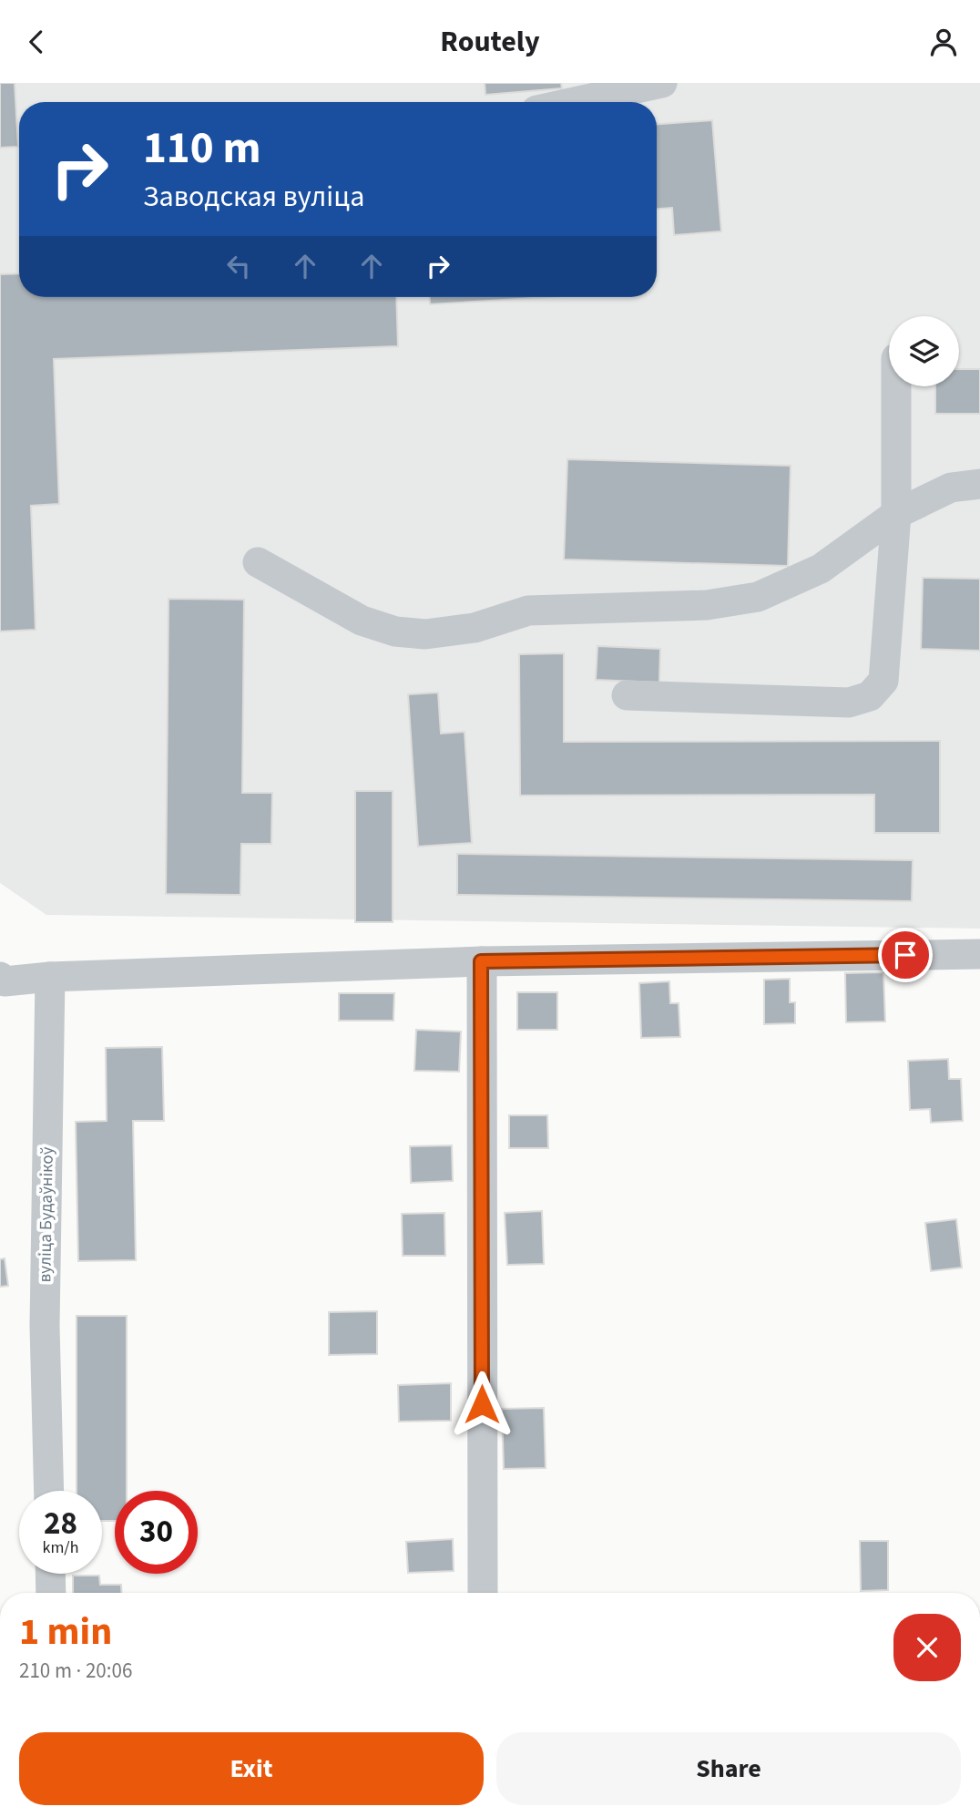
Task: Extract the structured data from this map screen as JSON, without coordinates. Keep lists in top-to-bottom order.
{
  "streets": {
    "street": ["вуліца Будаўнікоў"]
  },
  "page": {
    "header": "Routely",
    "turn": ["110 m", "Заводская вуліца"],
    "speed": "28 km/h",
    "limit": "30",
    "heading": ["1 min", "210 m · 20:06"],
    "buttons": ["Exit", "Share"]
  }
}
